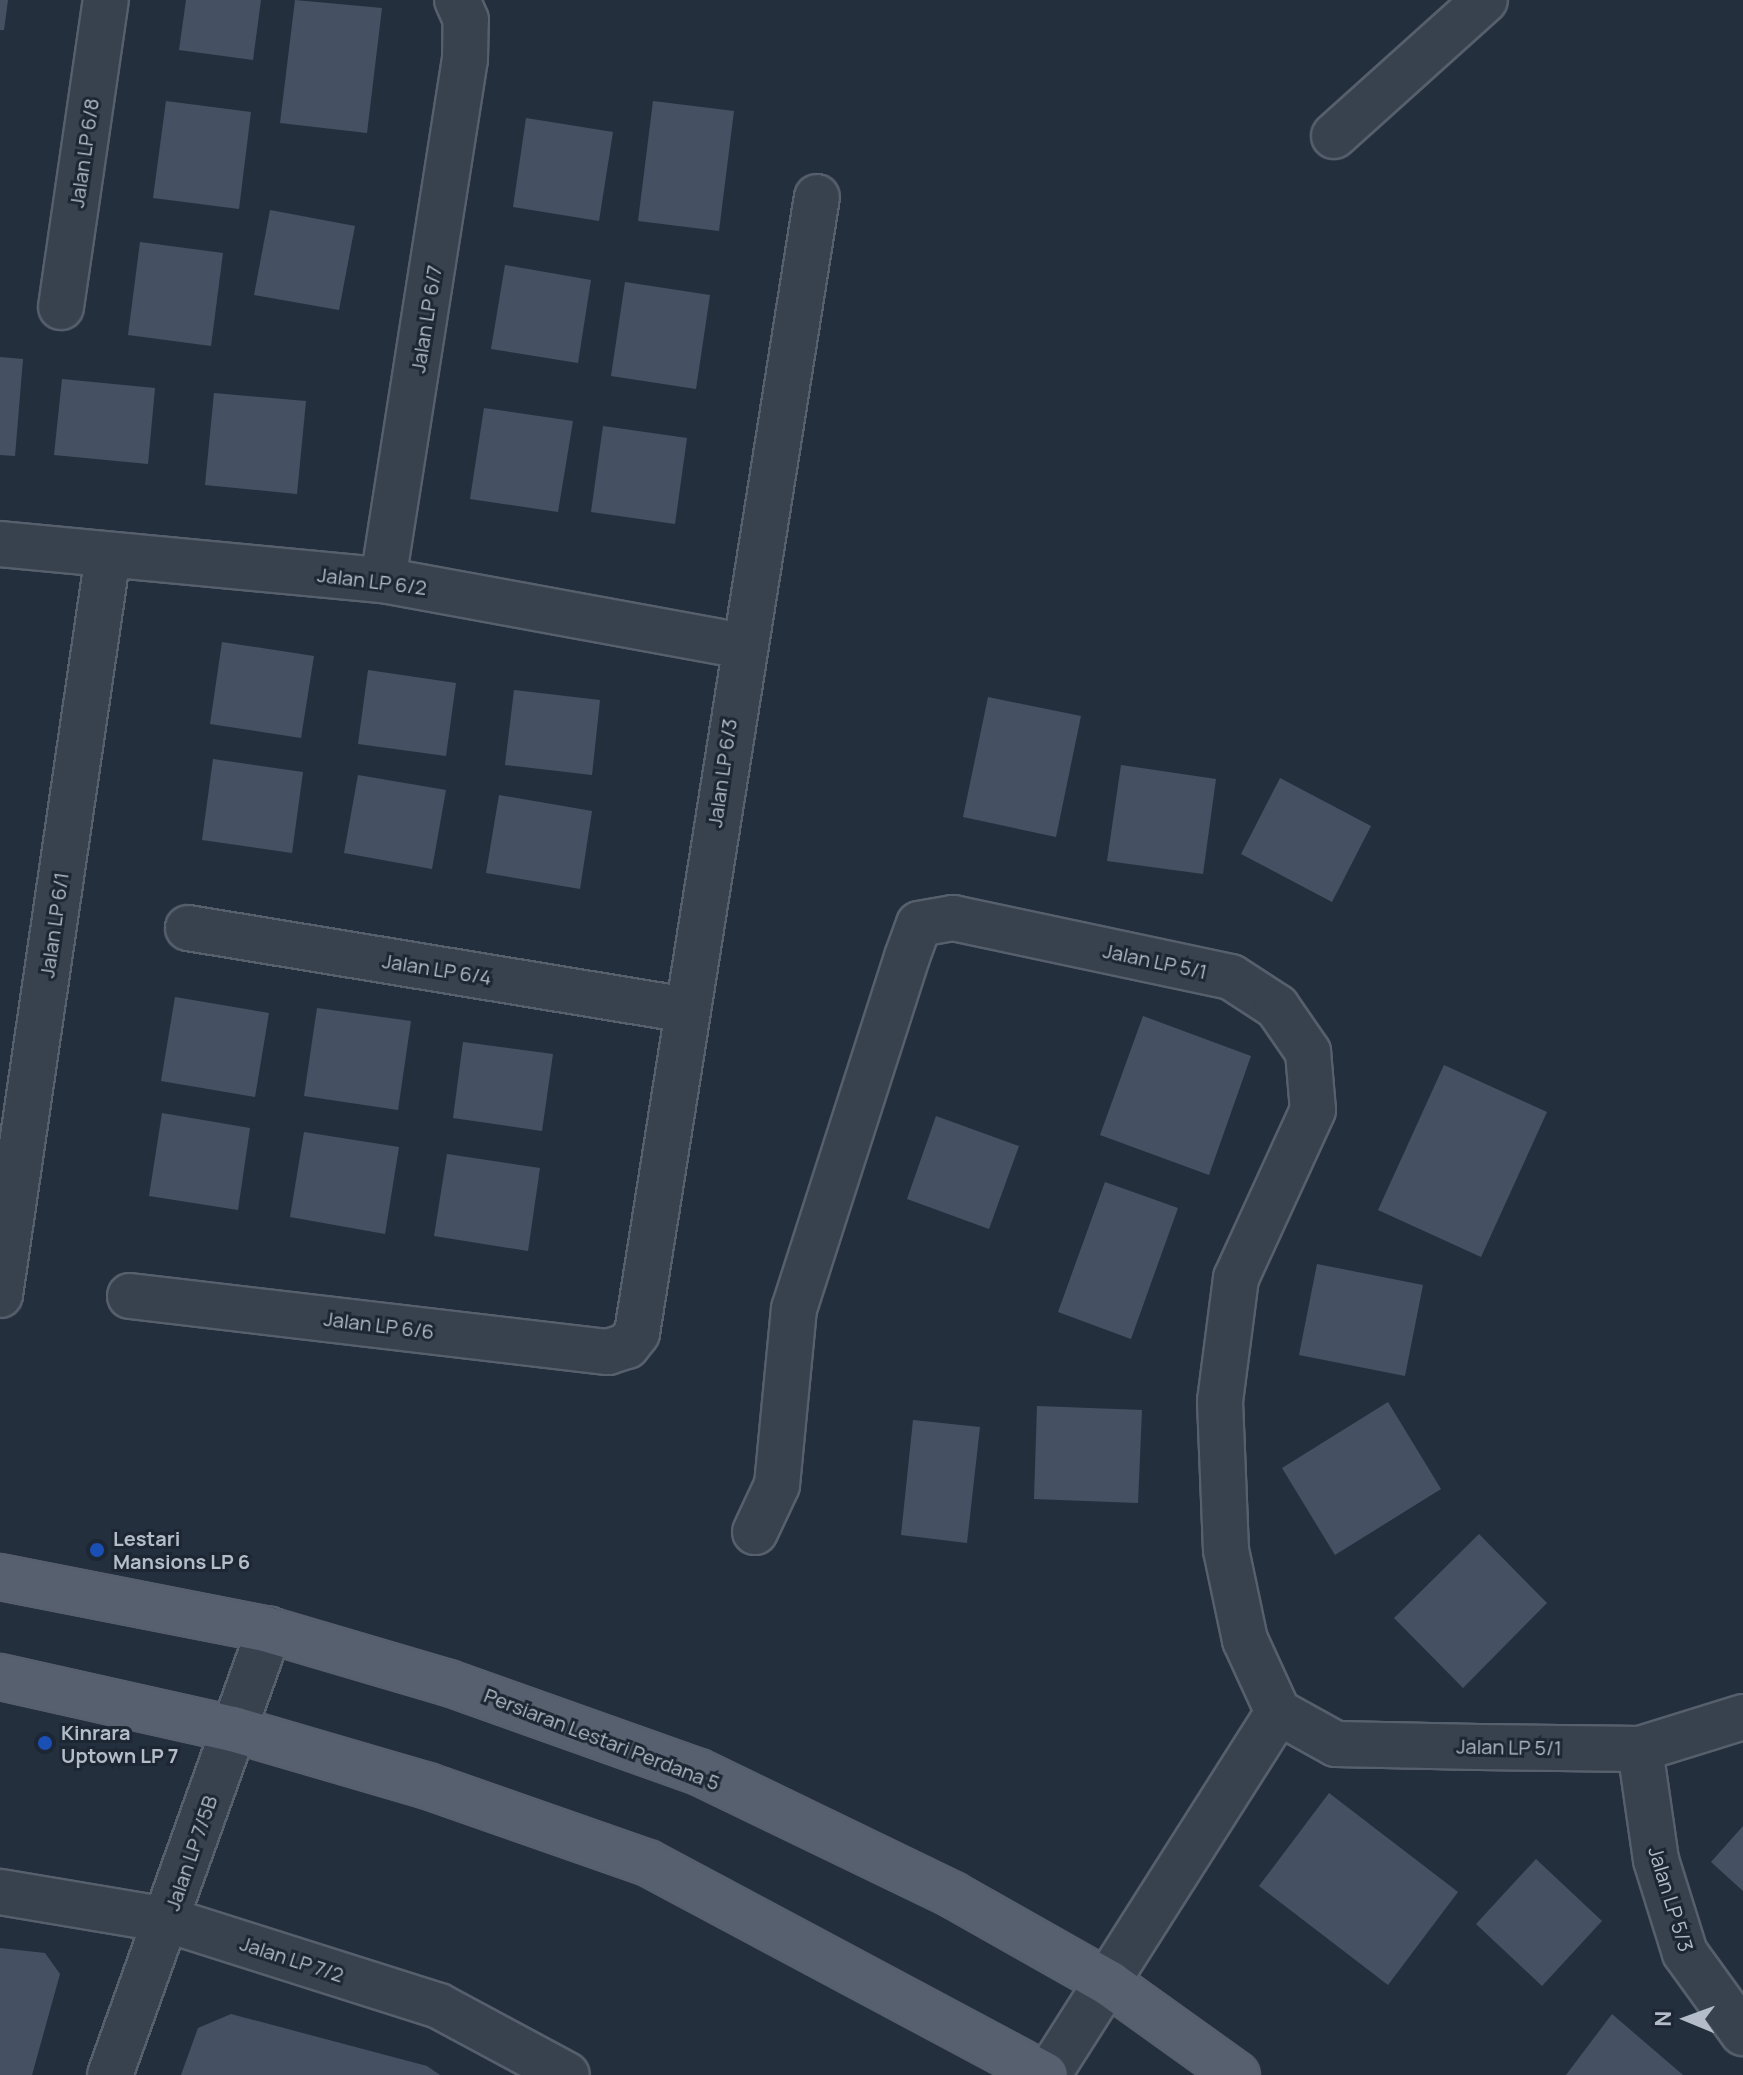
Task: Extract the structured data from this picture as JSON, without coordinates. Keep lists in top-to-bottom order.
{
  "streets": {
    "main road": ["Persiaran Lestari Perdana 5"],
    "street": [
      "Jalan LP 6/8",
      "Jalan LP 6/7",
      "Jalan LP 6/2",
      "Jalan LP 6/3",
      "Jalan LP 6/1",
      "Jalan LP 5/1",
      "Jalan LP 6/4",
      "Jalan LP 6/6",
      "Jalan LP 7/5B",
      "Jalan LP 5/3",
      "Jalan LP 7/2"
    ]
  },
  "crossings": [
    ["Jalan LP 6/7", "Jalan LP 6/2"],
    ["Jalan LP 6/2", "Jalan LP 6/3"],
    ["Jalan LP 6/2", "Jalan LP 6/1"],
    ["Jalan LP 6/3", "Jalan LP 6/4"],
    ["Jalan LP 6/3", "Jalan LP 6/6"],
    ["Jalan LP 5/1", "Jalan LP 5/3"],
    ["Persiaran Lestari Perdana 5", "Jalan LP 7/5B"],
    ["Jalan LP 7/5B", "Jalan LP 7/2"]
  ],
  "places": ["Lestari Mansions LP 6", "Kinrara Uptown LP 7"],
  "north": "left"
}
